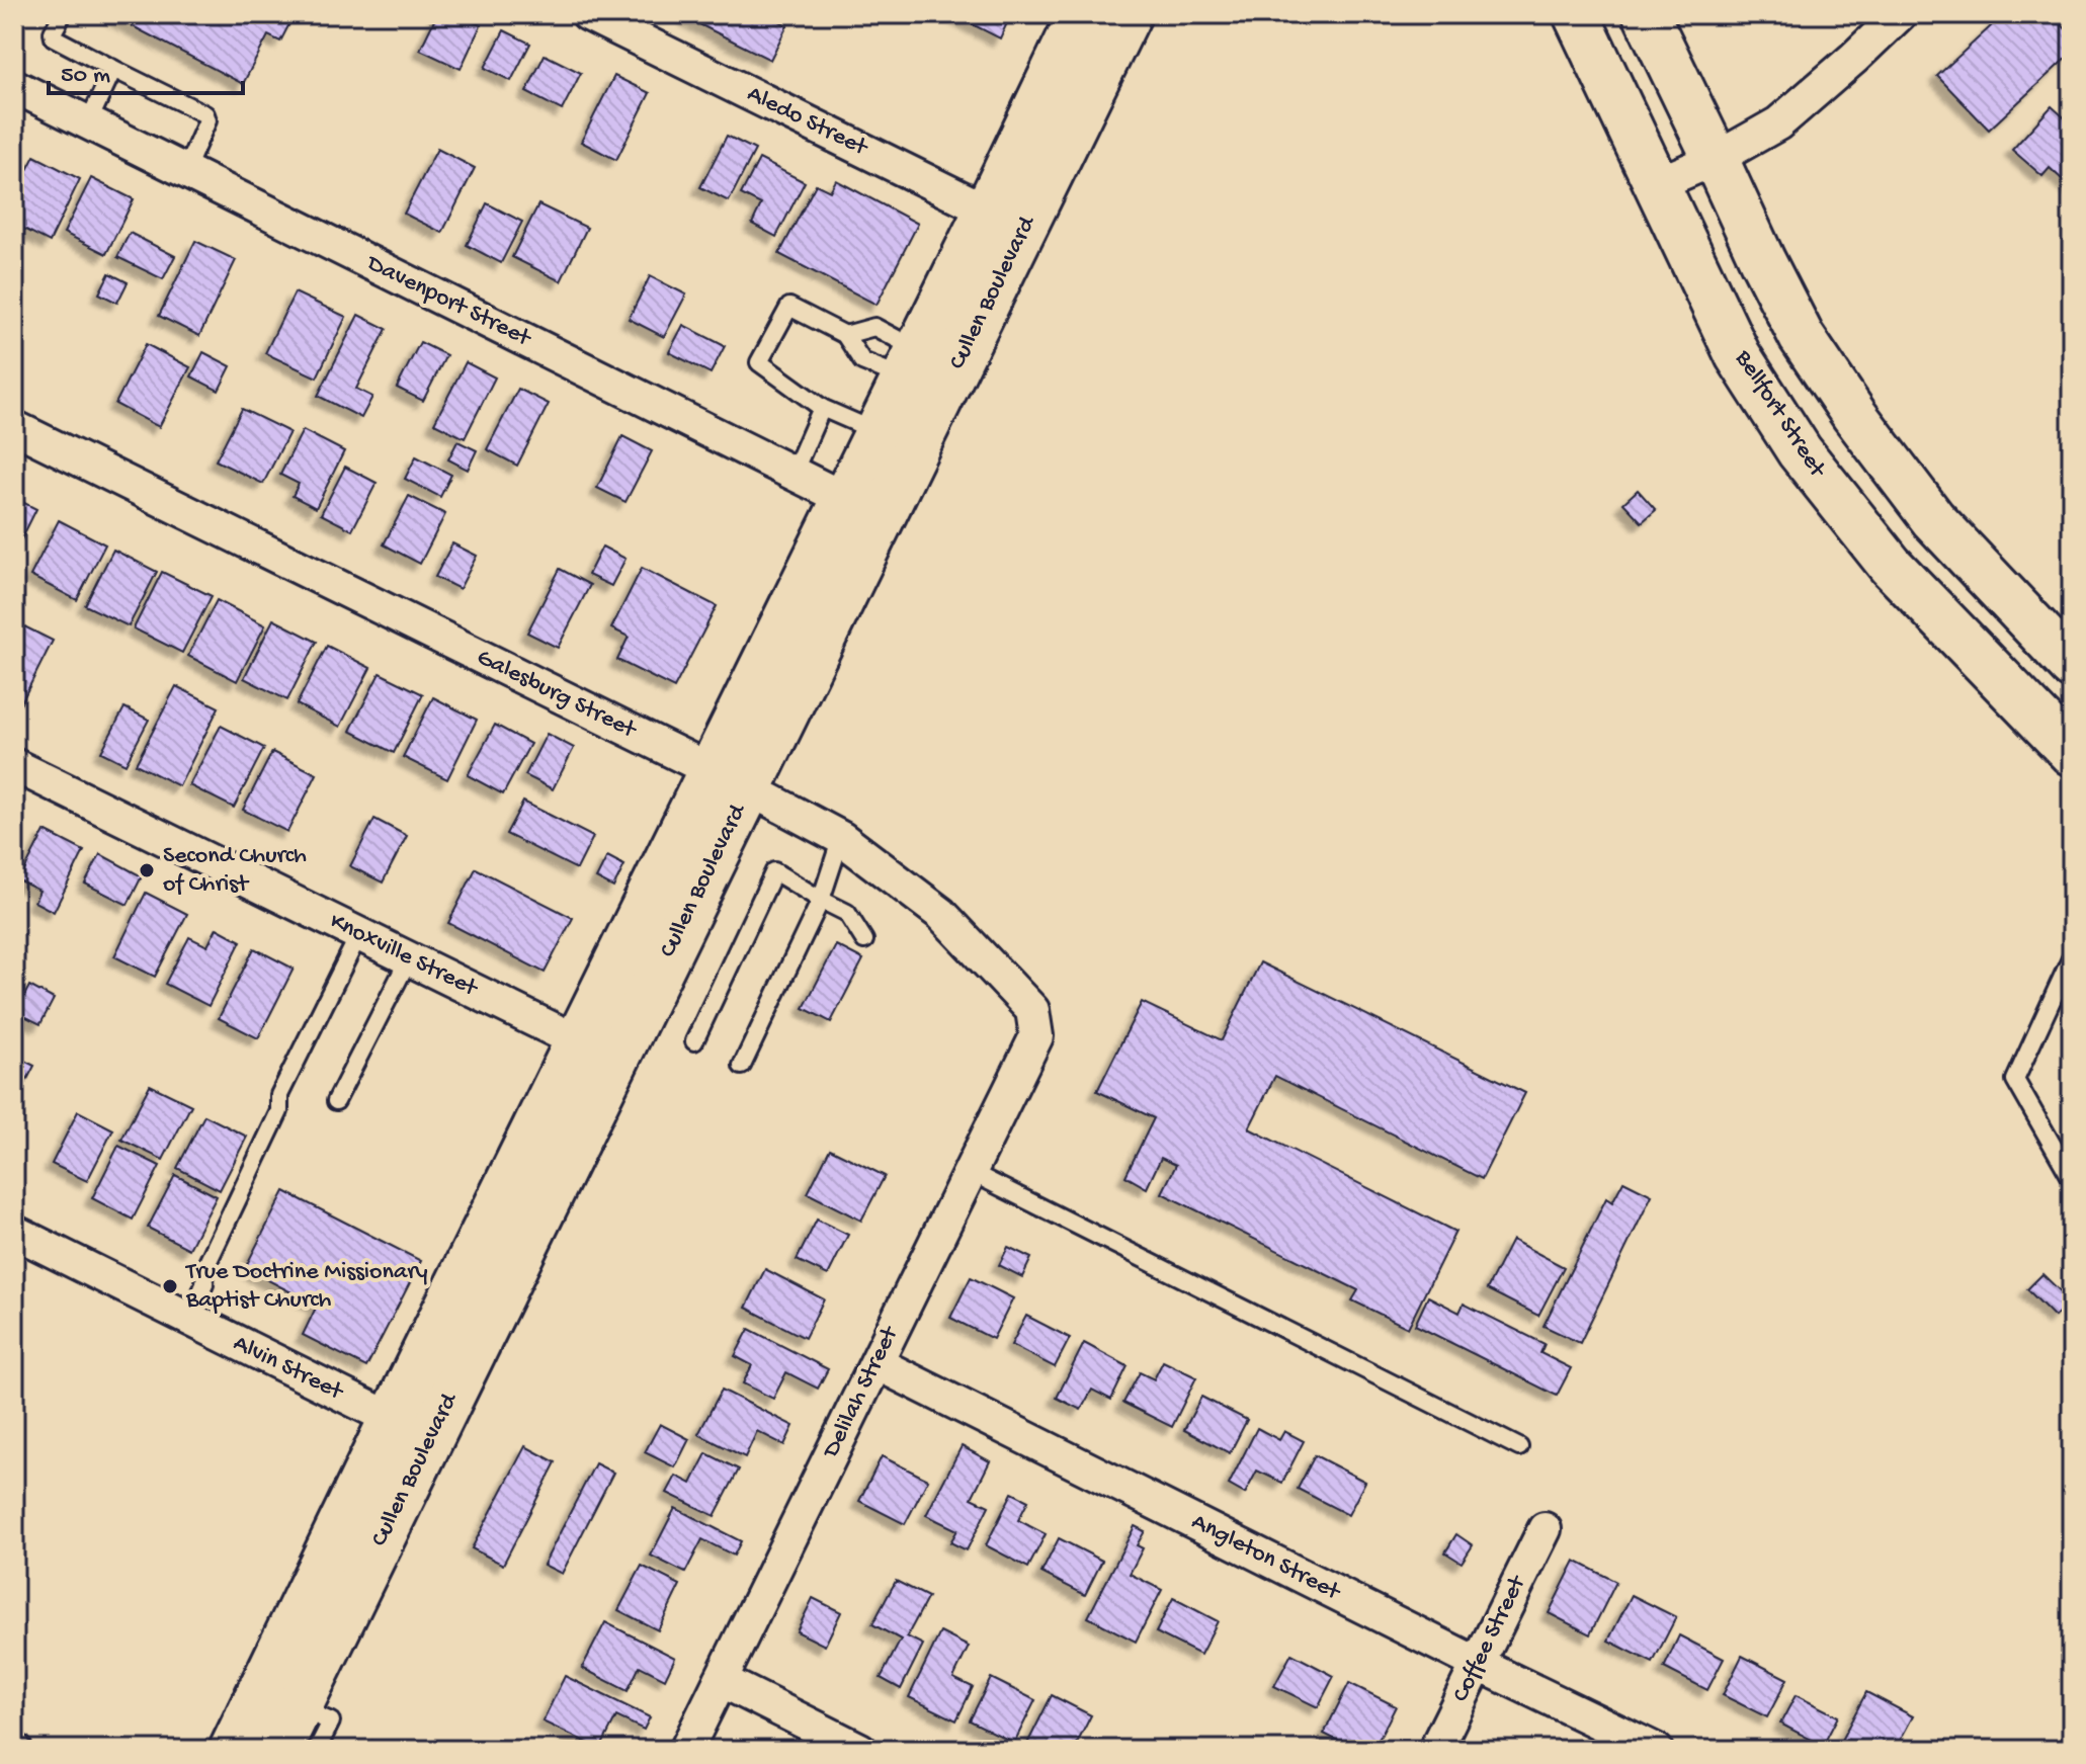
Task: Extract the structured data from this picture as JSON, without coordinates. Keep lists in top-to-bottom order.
{
  "streets": {
    "main road": ["Cullen Boulevard", "Bellfort Street"],
    "street": [
      "Aledo Street",
      "Davenport Street",
      "Galesburg Street",
      "Knoxville Street",
      "Alvin Street",
      "Delilah Street",
      "Angleton Street",
      "Coffee Street"
    ]
  },
  "crossings": [
    ["Aledo Street", "Cullen Boulevard"],
    ["Cullen Boulevard", "Davenport Street"],
    ["Cullen Boulevard", "Galesburg Street"],
    ["Cullen Boulevard", "Knoxville Street"],
    ["Cullen Boulevard", "Alvin Street"],
    ["Galesburg Street", "Delilah Street"],
    ["Delilah Street", "Angleton Street"],
    ["Angleton Street", "Coffee Street"]
  ],
  "places": ["Second Church of Christ", "True Doctrine Missionary Baptist Church"],
  "scale_bar": "50 m"
}
